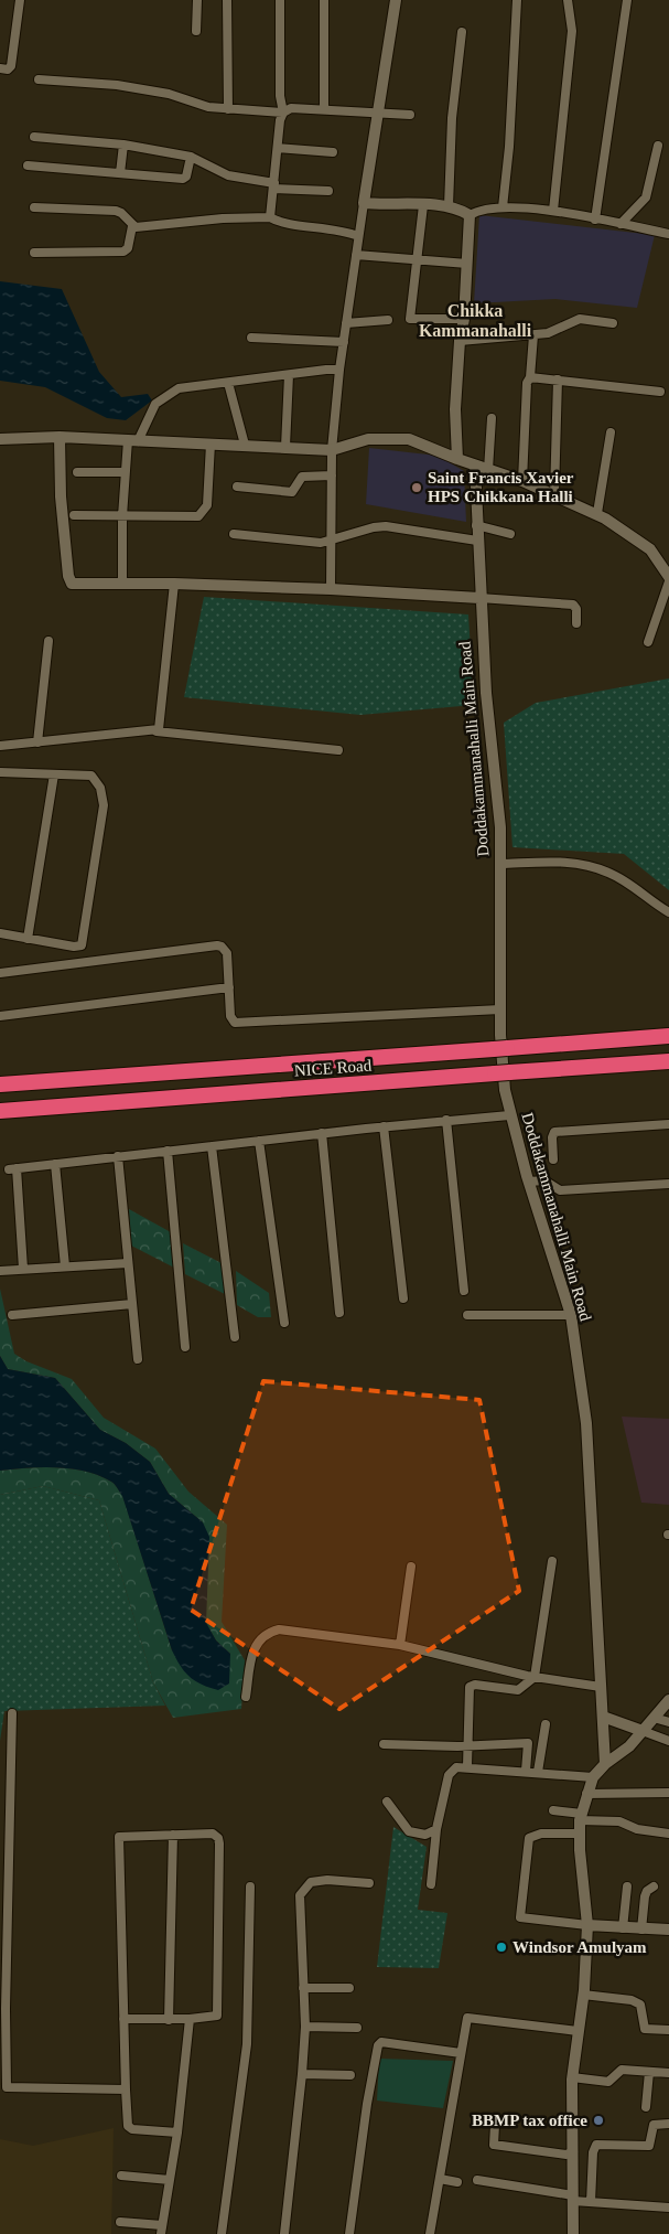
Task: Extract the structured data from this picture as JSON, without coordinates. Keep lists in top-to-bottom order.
{
  "streets": {
    "highway": ["NICE Road"],
    "street": ["Doddakammanahalli Main Road"]
  },
  "districts": ["Chikka Kammanahalli"],
  "places": ["Saint Francis Xavier HPS Chikkana Halli", "Windsor Amulyam", "BBMP tax office"]
}
